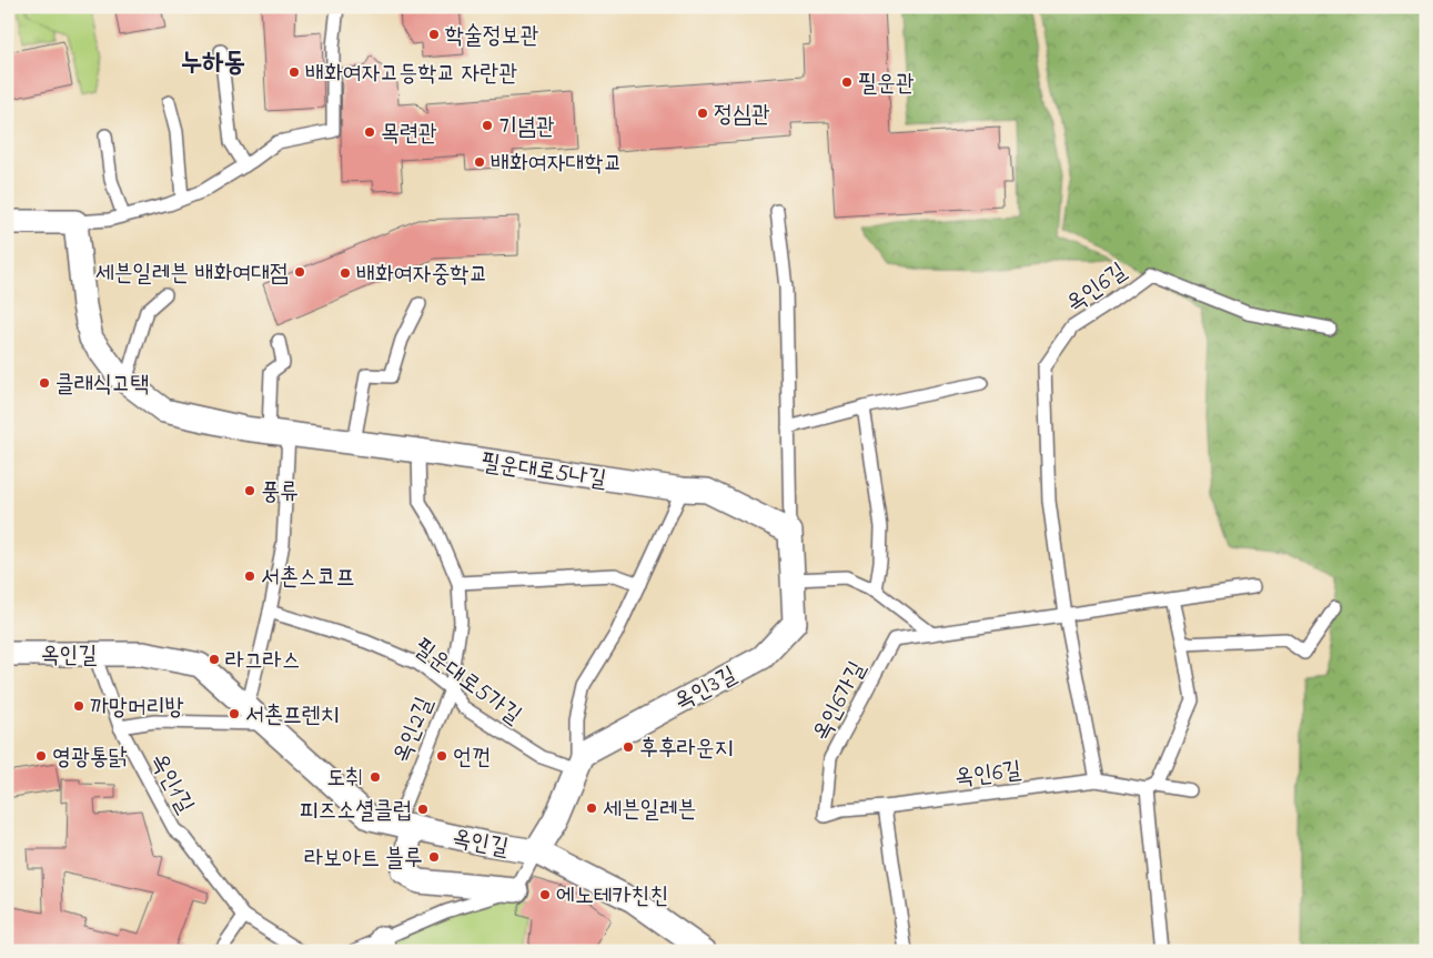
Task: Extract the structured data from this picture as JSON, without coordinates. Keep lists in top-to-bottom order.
{
  "streets": {
    "street": ["필운대로5나길", "옥인길", "옥인3길"],
    "lane": [
      "옥인6길",
      "필운대로5가길",
      "옥인6가길",
      "옥인2길",
      "옥인1길"
    ]
  },
  "crossings": [
    ["옥인6길", "옥인6가길"],
    ["필운대로5나길", "옥인3길"],
    ["필운대로5나길", "옥인2길"],
    ["옥인길", "옥인3길"],
    ["옥인길", "옥인2길"],
    ["옥인길", "옥인1길"],
    ["필운대로5가길", "옥인3길"],
    ["필운대로5가길", "옥인2길"]
  ],
  "districts": ["누하동"],
  "places": [
    "학술정보관",
    "배화여자고등학교 자란관",
    "필운관",
    "정심관",
    "기념관",
    "목련관",
    "배화여자대학교",
    "세븐일레븐 배화여대점",
    "배화여자중학교",
    "클래식고택",
    "풍류",
    "서촌스코프",
    "라그라스",
    "까망머리방",
    "서촌프렌치",
    "후후라운지",
    "영광통닭",
    "언껀",
    "도취",
    "세븐일레븐",
    "피즈소셜클럽",
    "라보아트 블루",
    "에노테카친친"
  ]
}
